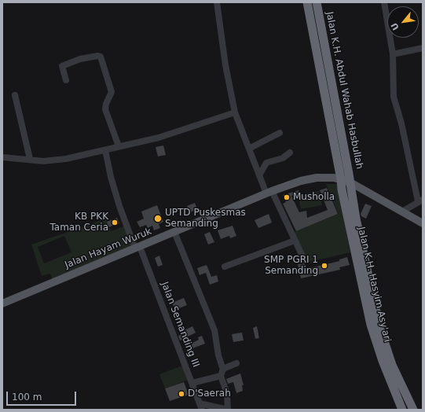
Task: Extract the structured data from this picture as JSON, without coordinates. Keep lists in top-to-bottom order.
{
  "streets": {
    "highway": ["Jalan K.H. Abdul Wahab Hasbullah", "Jalan K.H. Hasyim Asy'ari"],
    "main road": ["Jalan Hayam Wuruk"],
    "street": ["Jalan Semanding III"]
  },
  "crossings": [
    ["Jalan K.H. Abdul Wahab Hasbullah", "Jalan Hayam Wuruk"],
    ["Jalan K.H. Abdul Wahab Hasbullah", "Jalan K.H. Hasyim Asy'ari"],
    ["Jalan Hayam Wuruk", "Jalan K.H. Hasyim Asy'ari"],
    ["Jalan Hayam Wuruk", "Jalan Semanding III"]
  ],
  "places": [
    "Musholla",
    "UPTD Puskesmas Semanding",
    "KB PKK Taman Ceria",
    "SMP PGRI 1 Semanding",
    "D'Saerah"
  ],
  "scale_bar": "100 m",
  "north": "bottom left"
}
